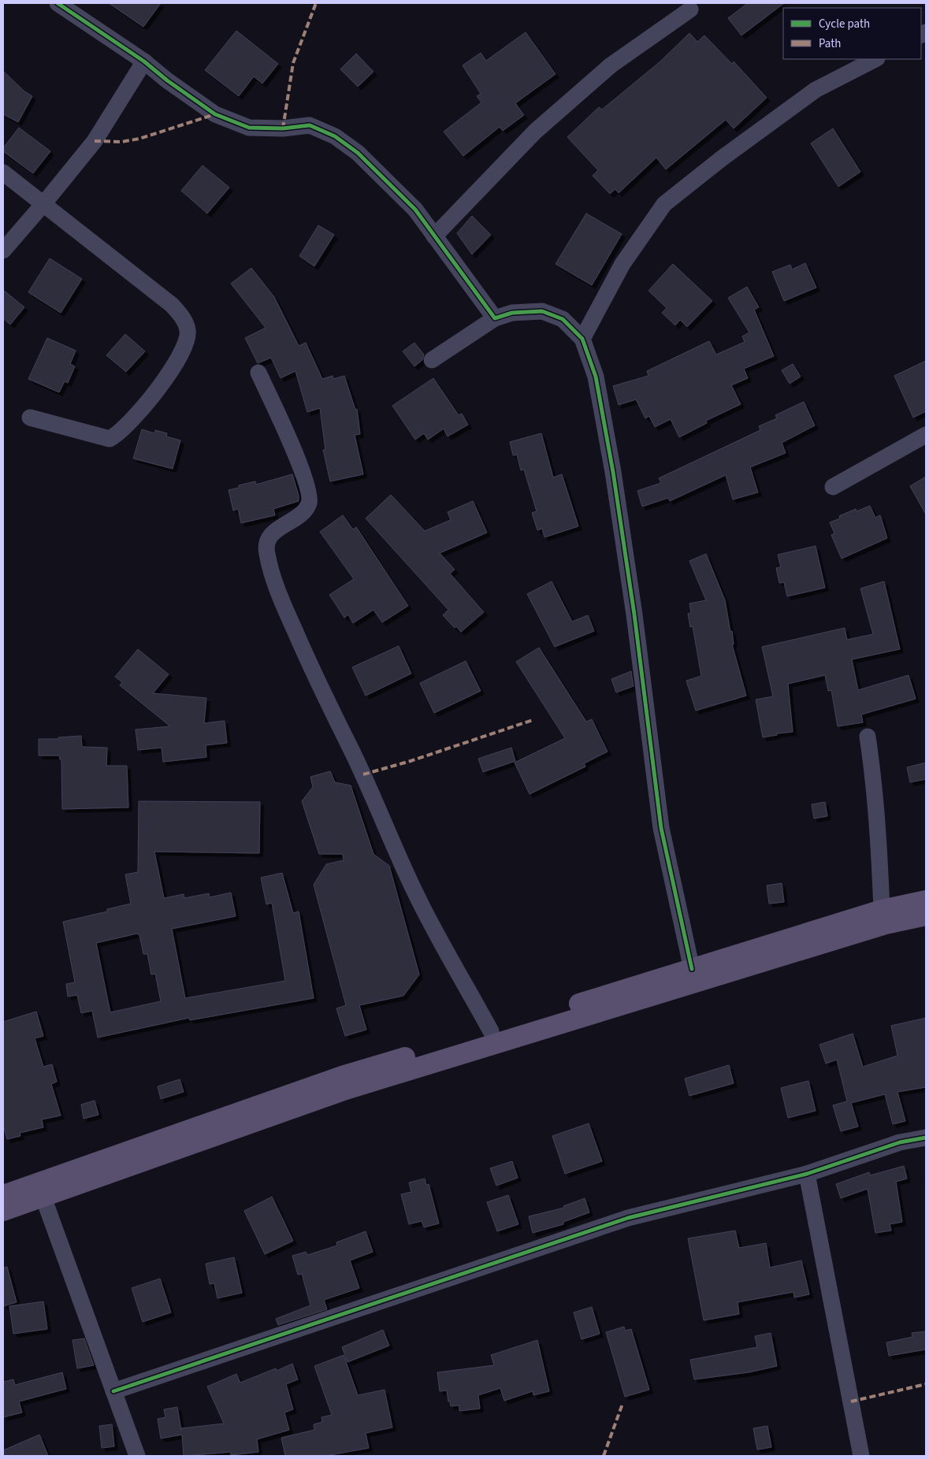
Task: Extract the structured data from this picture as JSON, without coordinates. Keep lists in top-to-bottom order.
{
  "legend": ["Cycle path", "Path"]
}
